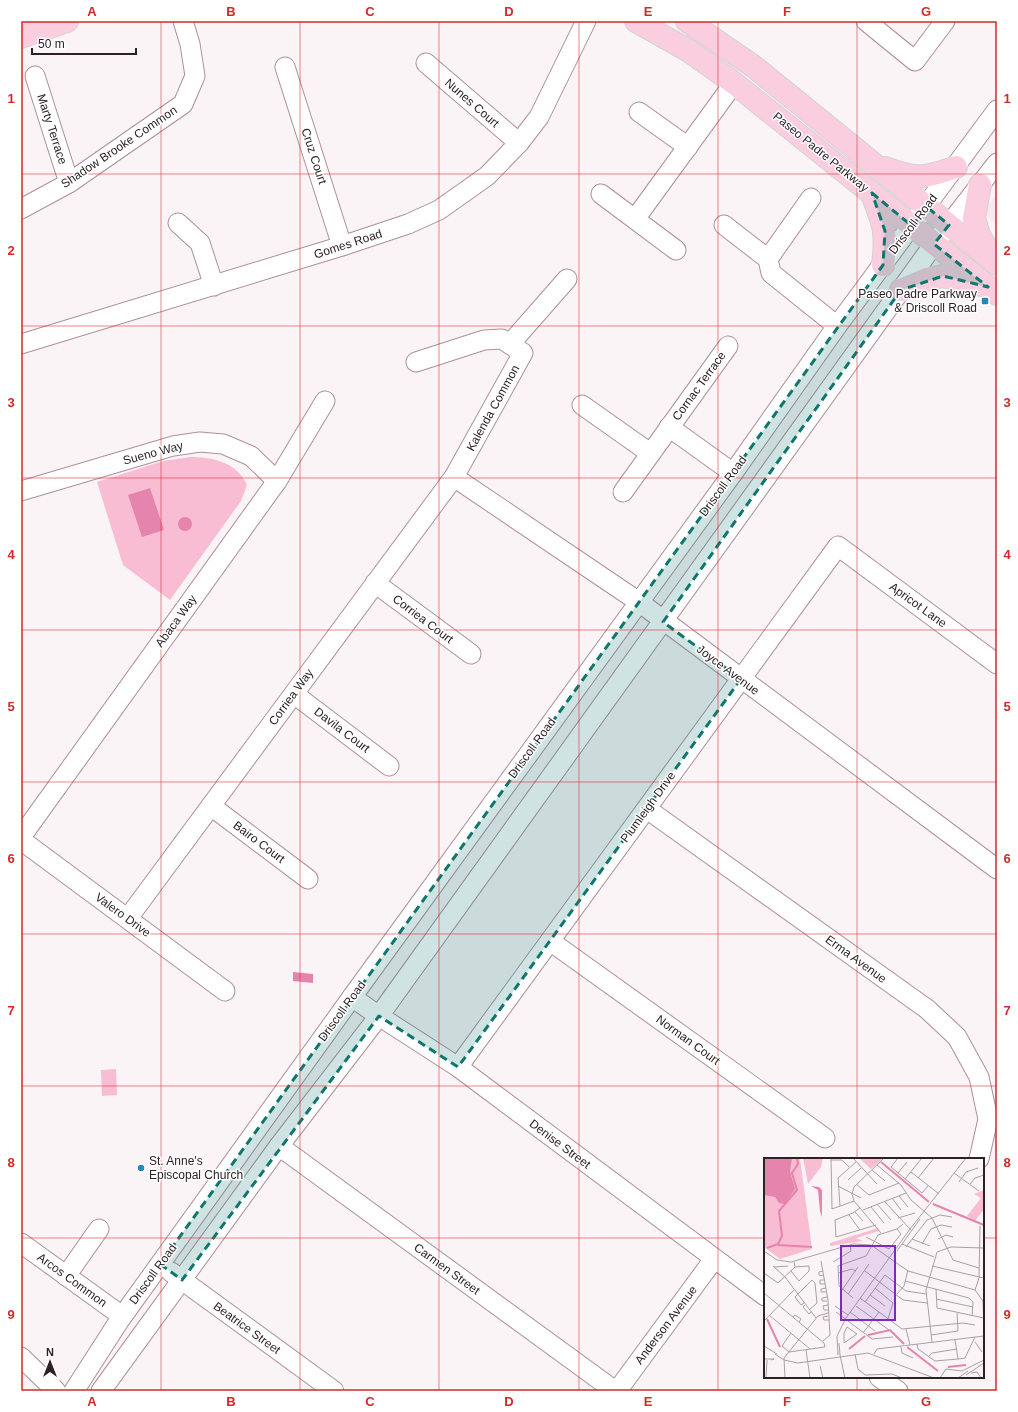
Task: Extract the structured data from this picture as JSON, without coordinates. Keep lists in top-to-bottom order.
{
  "streets": {
    "main road": ["Paseo Padre Parkway"],
    "street": [
      "Nunes Court",
      "Marty Terrace",
      "Shadow Brooke Common",
      "Cruz Court",
      "Driscoll Road",
      "Gomes Road",
      "Cornac Terrace",
      "Kalenda Common",
      "Sueno Way",
      "Apricot Lane",
      "Corriea Court",
      "Abaca Way",
      "Joyce Avenue",
      "Corriea Way",
      "Davila Court",
      "Plumleigh Drive",
      "Bairo Court",
      "Valero Drive",
      "Erma Avenue",
      "Norman Court",
      "Denise Street",
      "Carmen Street",
      "Arcos Common",
      "Anderson Avenue",
      "Beatrice Street"
    ]
  },
  "crossings": [
    ["Nunes Court", "Gomes Road"],
    ["Marty Terrace", "Shadow Brooke Common"],
    ["Paseo Padre Parkway", "Driscoll Road"],
    ["Cruz Court", "Gomes Road"],
    ["Driscoll Road", "Cornac Terrace"],
    ["Driscoll Road", "Joyce Avenue"],
    ["Driscoll Road", "Denise Street"],
    ["Driscoll Road", "Arcos Common"],
    ["Driscoll Road", "Beatrice Street"],
    ["Kalenda Common", "Joyce Avenue"],
    ["Kalenda Common", "Corriea Way"],
    ["Sueno Way", "Abaca Way"],
    ["Apricot Lane", "Plumleigh Drive"],
    ["Corriea Court", "Corriea Way"],
    ["Joyce Avenue", "Corriea Way"],
    ["Joyce Avenue", "Plumleigh Drive"],
    ["Corriea Way", "Davila Court"],
    ["Corriea Way", "Bairo Court"],
    ["Corriea Way", "Valero Drive"],
    ["Plumleigh Drive", "Erma Avenue"],
    ["Plumleigh Drive", "Norman Court"],
    ["Plumleigh Drive", "Denise Street"],
    ["Denise Street", "Anderson Avenue"],
    ["Carmen Street", "Anderson Avenue"]
  ],
  "places": {
    "transit": ["Paseo Padre Parkway & Driscoll Road"],
    "other": ["St. Anne's Episcopal Church"]
  },
  "scale_bar": "50 m",
  "north": "top",
  "grid": {
    "columns": [
      "A",
      "B",
      "C",
      "D",
      "E",
      "F",
      "G"
    ],
    "rows": [
      "1",
      "2",
      "3",
      "4",
      "5",
      "6",
      "7",
      "8",
      "9"
    ]
  }
}
